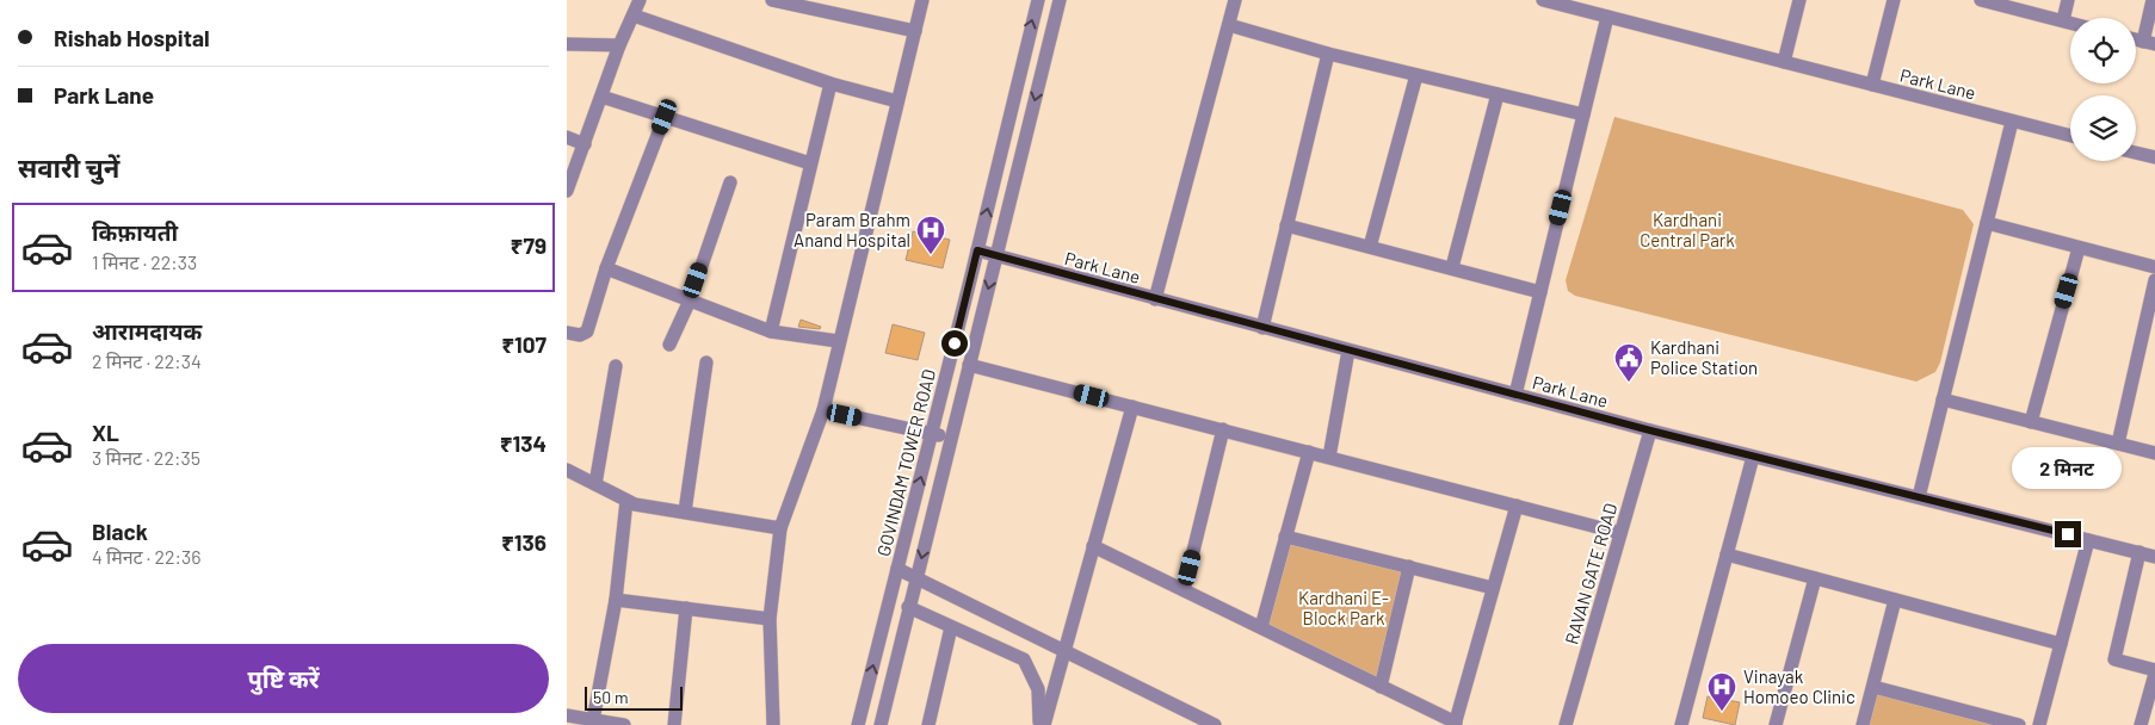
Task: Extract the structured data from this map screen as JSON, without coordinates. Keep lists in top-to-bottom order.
{
  "streets": {
    "street": ["Park Lane", "GOVINDAM TOWER ROAD", "RAVAN GATE ROAD"]
  },
  "crossings": [
    ["Park Lane", "GOVINDAM TOWER ROAD"],
    ["Park Lane", "RAVAN GATE ROAD"]
  ],
  "parks": ["Kardhani Central Park", "Kardhani E- Block Park"],
  "places": {
    "hospital": ["Param Brahm Anand Hospital", "Vinayak Homoeo Clinic"],
    "public building": ["Kardhani Police Station"]
  },
  "scale_bar": "50 m",
  "page": {
    "banner": ["Rishab Hospital", "Park Lane"],
    "heading": "सवारी चुनें",
    "list": [
      {
        "name": "किफ़ायती",
        "note": "1 मिनट · 22:33",
        "value": "₹79"
      },
      {
        "name": "आरामदायक",
        "note": "2 मिनट · 22:34",
        "value": "₹107"
      },
      {
        "name": "XL",
        "note": "3 मिनट · 22:35",
        "value": "₹134"
      },
      {
        "name": "Black",
        "note": "4 मिनट · 22:36",
        "value": "₹136"
      }
    ],
    "bubble": "2 मिनट",
    "buttons": "पुष्टि करें",
    "scale": "50 m"
  }
}
